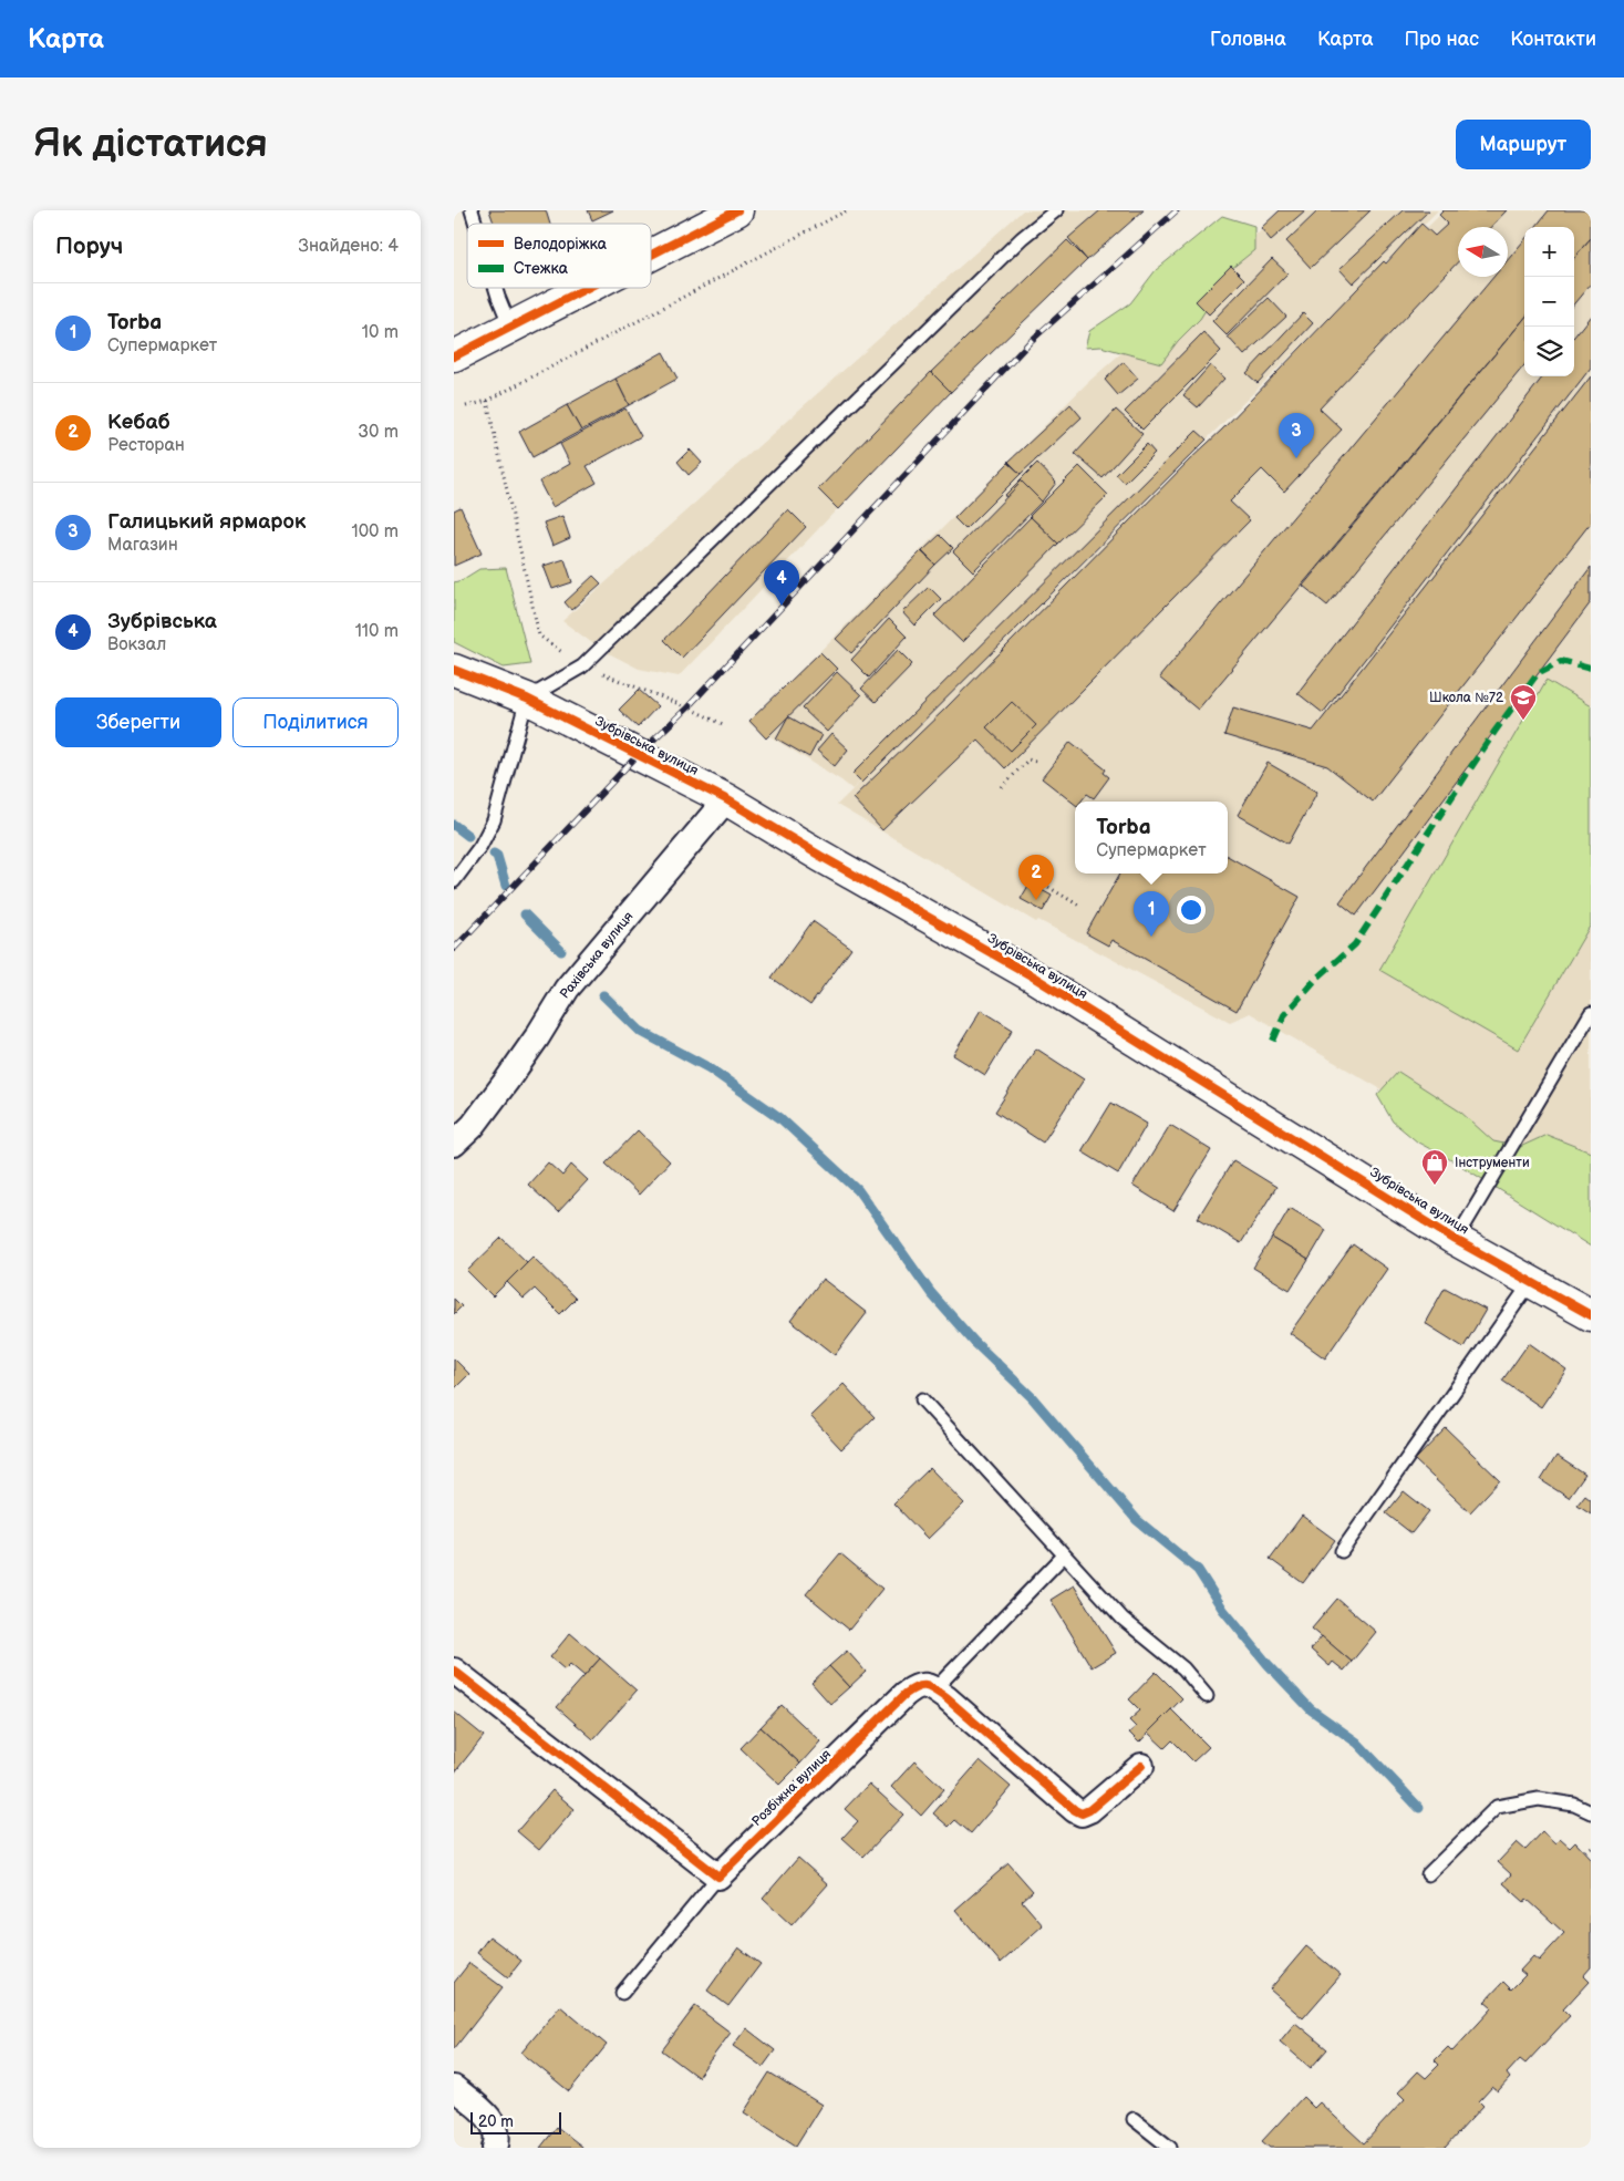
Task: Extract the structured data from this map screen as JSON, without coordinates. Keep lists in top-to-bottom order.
{
  "streets": {
    "street": ["Зубрівська вулиця", "Рахівська вулиця", "Розбіжна вулиця"]
  },
  "crossings": [
    ["Зубрівська вулиця", "Рахівська вулиця"]
  ],
  "places": {
    "school or university": ["Школа №72"],
    "shop": ["Інструменти"]
  },
  "legend": ["Велодоріжка", "Стежка"],
  "scale_bar": "20 m",
  "north": "left",
  "page": {
    "header": "Карта",
    "nav": [
      "Головна",
      "Карта",
      "Про нас",
      "Контакти"
    ],
    "buttons": [
      "Маршрут",
      ["Зберегти", "Поділитися"]
    ],
    "title": "Як дістатися",
    "heading": ["Поруч", "Знайдено: 4"],
    "map_buttons": ["+", "−"],
    "list": [
      {
        "mark": "1",
        "name": "Torba",
        "note": "Супермаркет",
        "value": "10 m"
      },
      {
        "mark": "2",
        "name": "Кебаб",
        "note": "Ресторан",
        "value": "30 m"
      },
      {
        "mark": "3",
        "name": "Галицький ярмарок",
        "note": "Магазин",
        "value": "100 m"
      },
      {
        "mark": "4",
        "name": "Зубрівська",
        "note": "Вокзал",
        "value": "110 m"
      }
    ],
    "pins": [
      "3",
      "4",
      "2",
      "1"
    ],
    "popup": ["Torba", "Супермаркет"],
    "scale": "20 m"
  }
}
